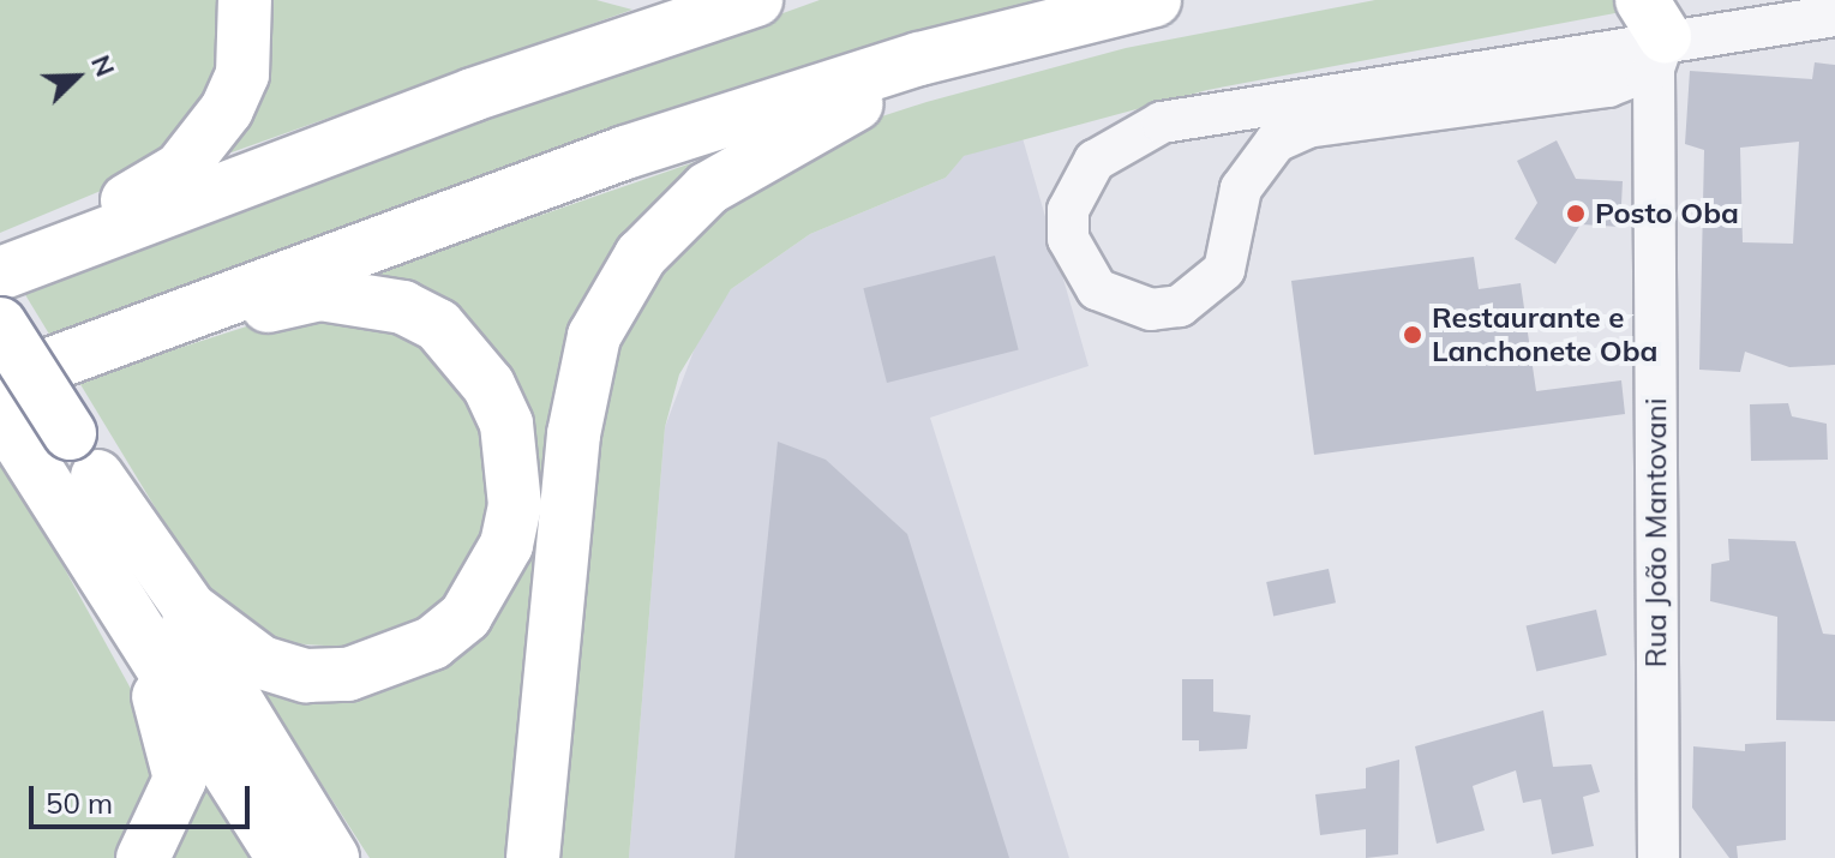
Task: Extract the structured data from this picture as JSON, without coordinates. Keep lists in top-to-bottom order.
{
  "streets": {
    "street": ["Rua João Mantovani"]
  },
  "places": ["Posto Oba", "Restaurante e Lanchonete Oba"],
  "scale_bar": "50 m",
  "north": "top right"
}
